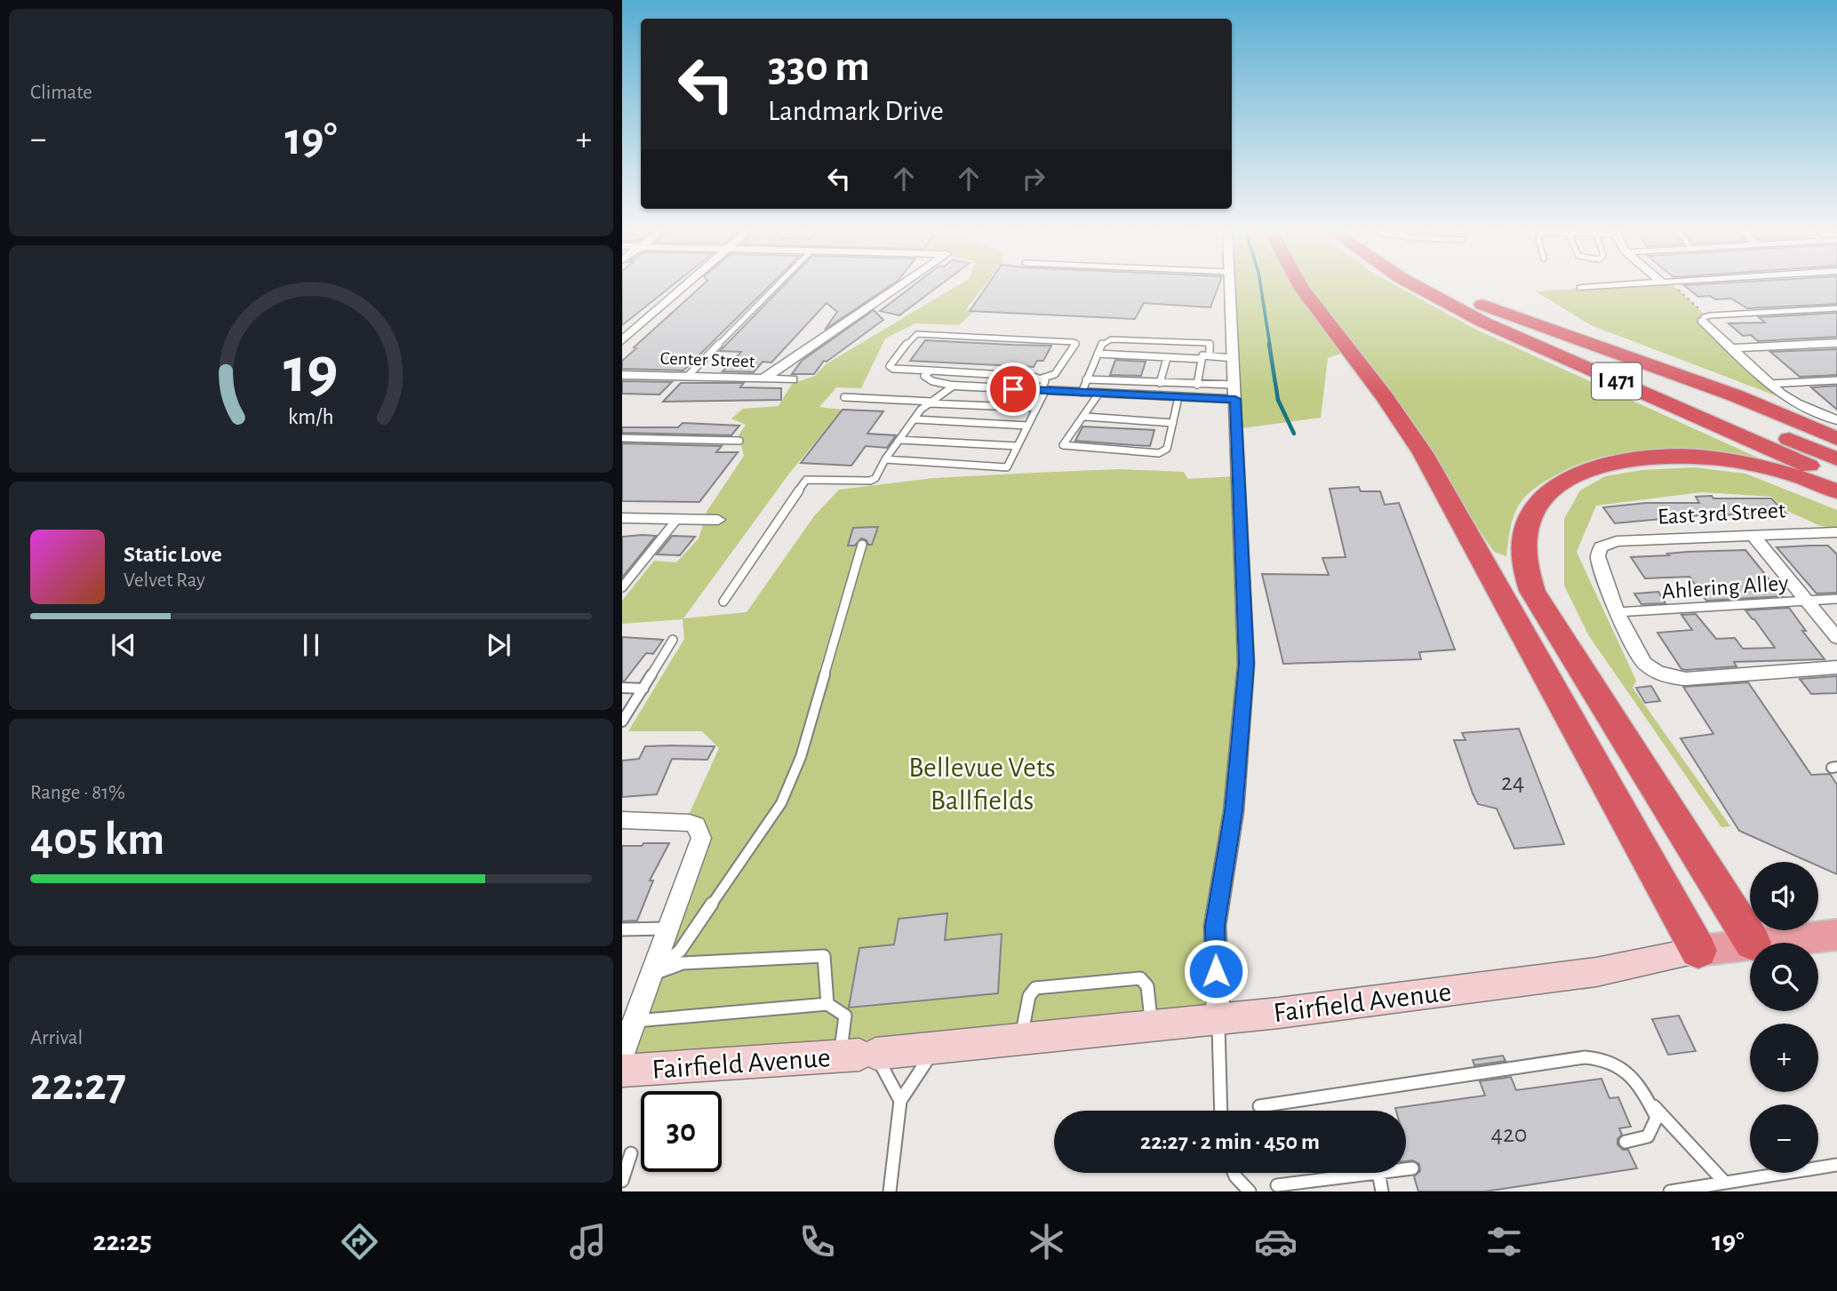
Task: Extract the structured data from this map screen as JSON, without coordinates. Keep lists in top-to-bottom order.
{
  "streets": {
    "highway": ["I 471"],
    "main road": ["Fairfield Avenue"],
    "street": ["Center Street", "East 3rd Street"],
    "lane": ["Ahlering Alley"]
  },
  "crossings": [
    ["East 3rd Street", "Ahlering Alley"]
  ],
  "parks": ["Bellevue Vets Ballfields"],
  "house_numbers": ["24", "420"],
  "page": {
    "tile": [
      "Climate",
      ["Range · 81%", "405 km"],
      ["Arrival", "22:27"]
    ],
    "turn": ["330 m", "Landmark Drive"],
    "heat": ["−", "19°", "+"],
    "song": ["Static Love", "Velvet Ray"],
    "map_buttons": ["+", "−"],
    "limit": "30",
    "trip": "22:27 · 2 min · 450 m",
    "tabs": ["22:25", "19°"],
    "gauge": ["19", "km/h"]
  }
}
